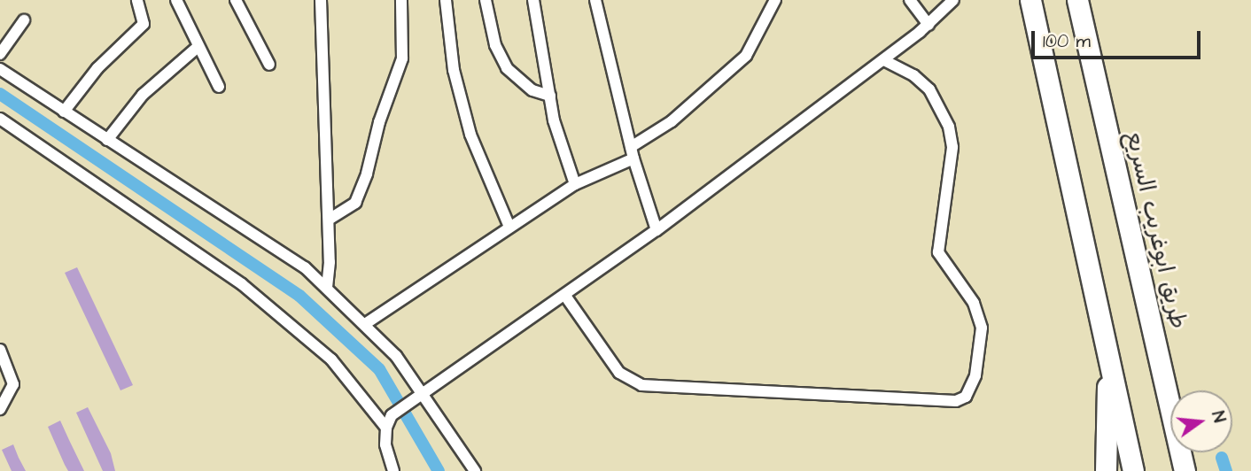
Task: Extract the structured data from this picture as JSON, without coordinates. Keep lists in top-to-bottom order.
{
  "streets": {
    "highway": ["طريق ابوغريب السريع"]
  },
  "scale_bar": "100 m",
  "north": "right"
}
